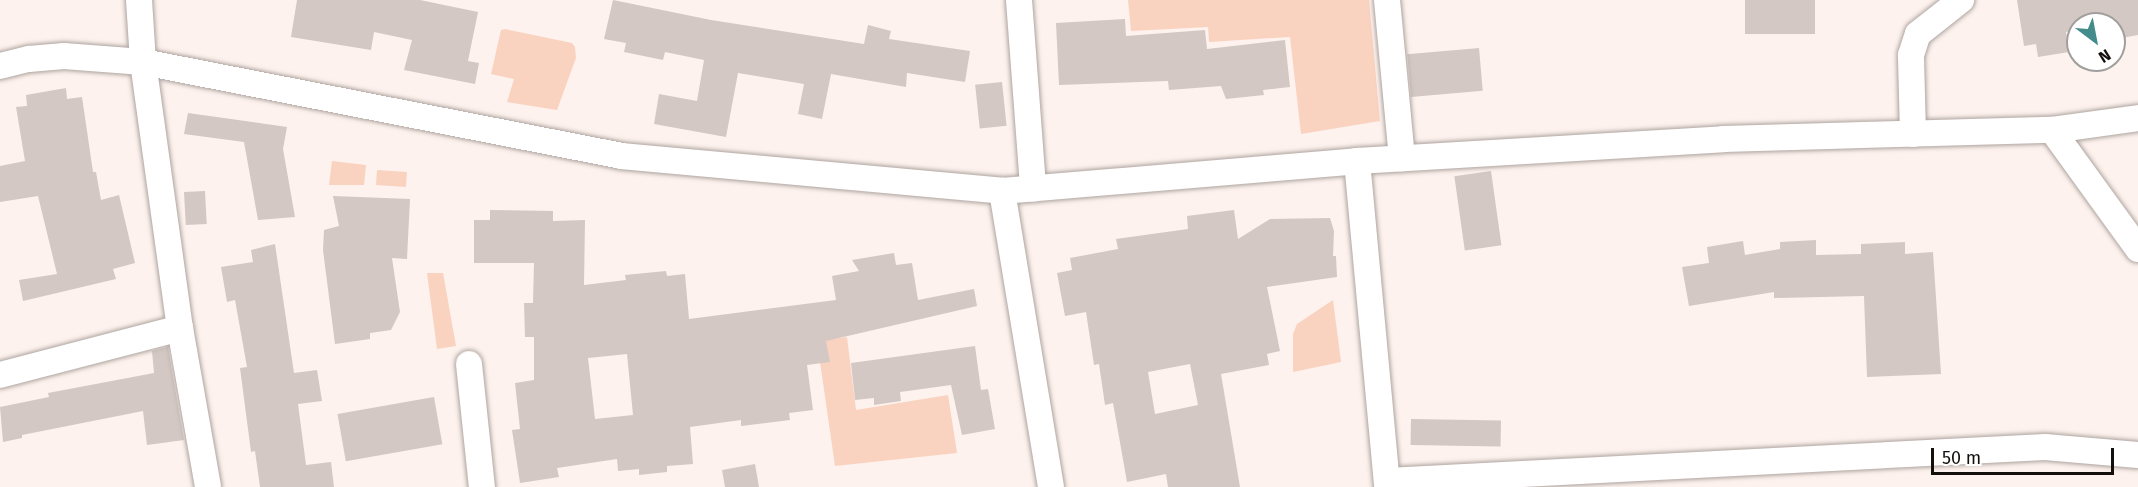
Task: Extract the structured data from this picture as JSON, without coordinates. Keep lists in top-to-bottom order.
{
  "scale_bar": "50 m",
  "north": "bottom right"
}
